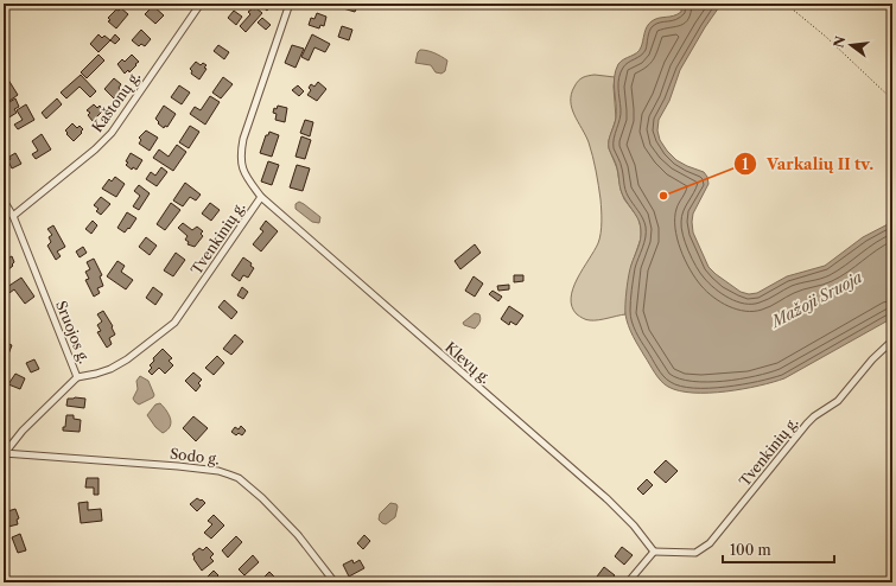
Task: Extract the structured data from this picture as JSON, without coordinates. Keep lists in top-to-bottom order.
{
  "streets": {
    "street": [
      "Kaštonų g.",
      "Tvenkinių g.",
      "Sruojos g.",
      "Klevų g.",
      "Sodo g."
    ]
  },
  "crossings": [
    ["Kaštonų g.", "Sruojos g."],
    ["Tvenkinių g.", "Sruojos g."],
    ["Tvenkinių g.", "Klevų g."],
    ["Sruojos g.", "Sodo g."]
  ],
  "water": ["Mažoji Sruoja"],
  "places": ["Varkalių II tv."],
  "scale_bar": "100 m",
  "north": "left"
}
